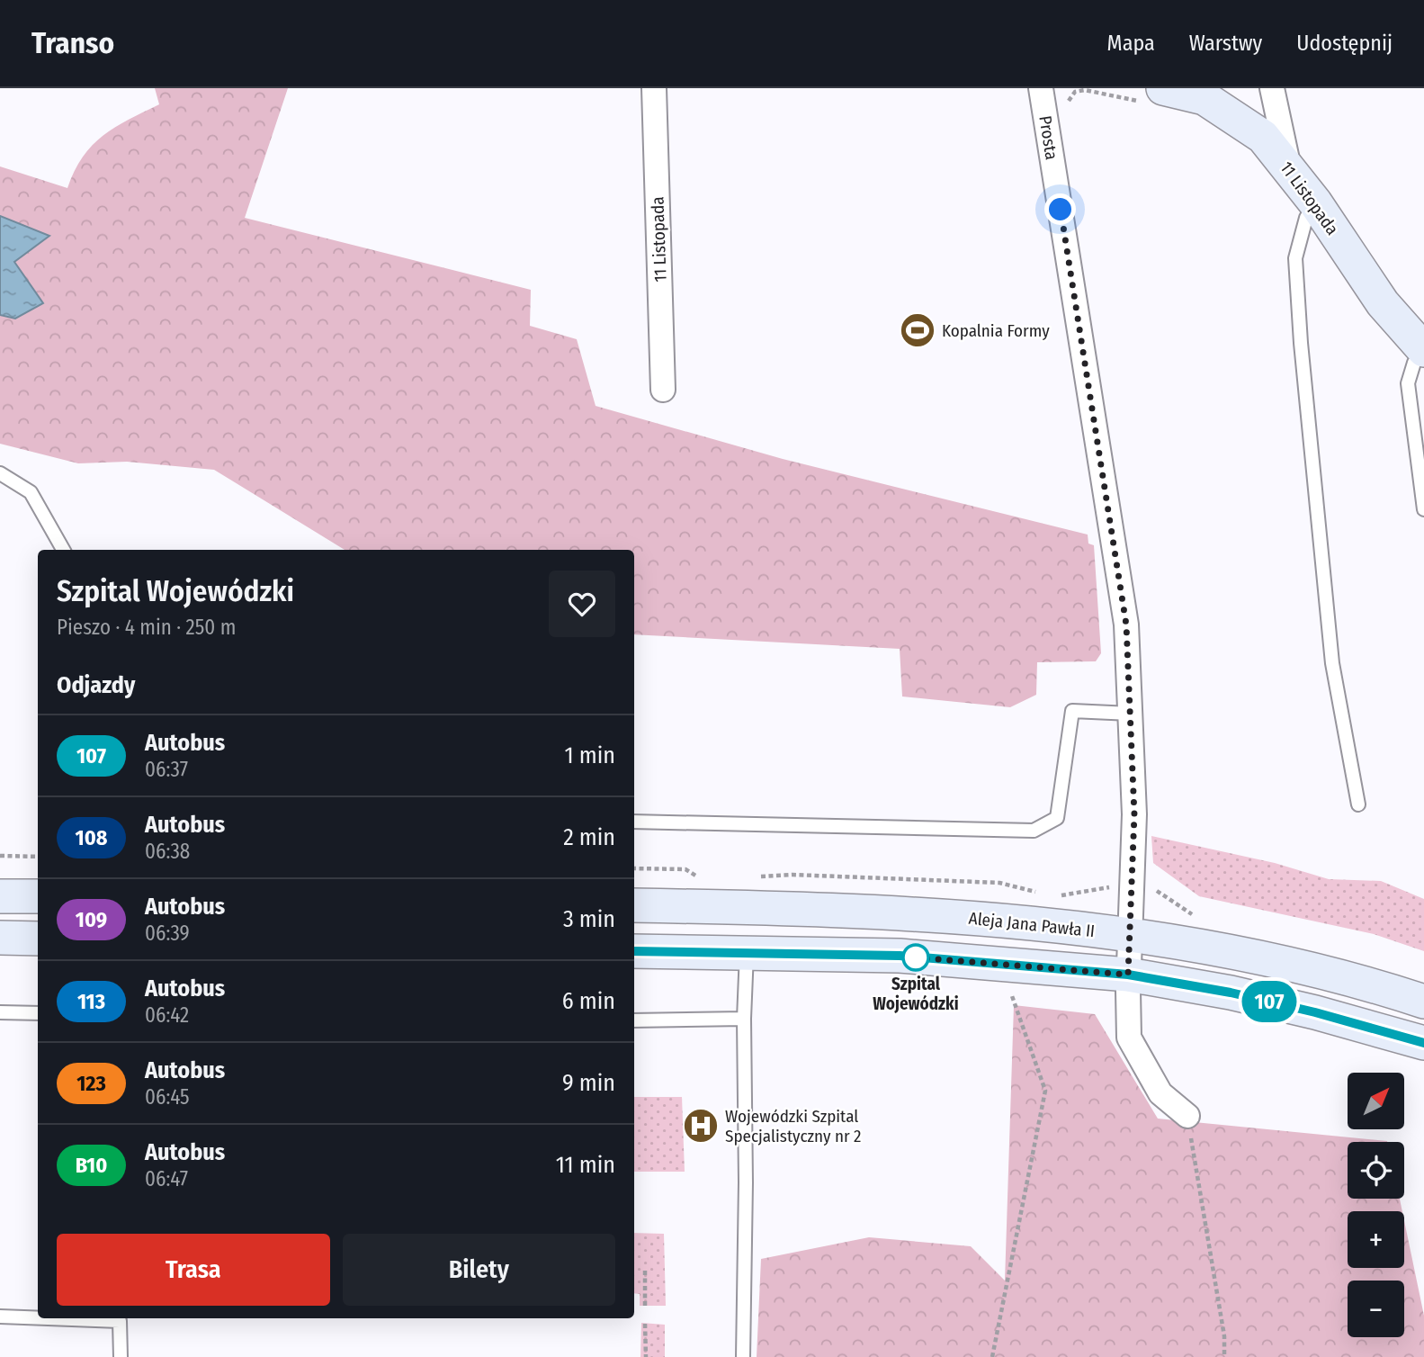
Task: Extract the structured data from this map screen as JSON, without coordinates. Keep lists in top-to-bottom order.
{
  "streets": {
    "street": ["Prosta", "11 Listopada", "Aleja Jana Pawła II"]
  },
  "crossings": [
    ["Prosta", "Aleja Jana Pawła II"]
  ],
  "places": {
    "sports": ["Kopalnia Formy"],
    "other": ["Szpital Wojewódzki"],
    "hospital": ["Wojewódzki Szpital Specjalistyczny nr 2"]
  },
  "lines": ["bus line 107"],
  "north": "top right",
  "page": {
    "header": "Transo",
    "nav": ["Mapa", "Warstwy", "Udostępnij"],
    "on_map": "107",
    "heading": [
      ["Szpital Wojewódzki", "Pieszo · 4 min · 250 m"],
      "Odjazdy"
    ],
    "list": [
      {
        "mark": "107",
        "name": "Autobus",
        "note": "06:37",
        "value": "1 min"
      },
      {
        "mark": "108",
        "name": "Autobus",
        "note": "06:38",
        "value": "2 min"
      },
      {
        "mark": "109",
        "name": "Autobus",
        "note": "06:39",
        "value": "3 min"
      },
      {
        "mark": "113",
        "name": "Autobus",
        "note": "06:42",
        "value": "6 min"
      },
      {
        "mark": "123",
        "name": "Autobus",
        "note": "06:45",
        "value": "9 min"
      },
      {
        "mark": "B10",
        "name": "Autobus",
        "note": "06:47",
        "value": "11 min"
      }
    ],
    "map_buttons": ["+", "−"],
    "buttons": ["Trasa", "Bilety"]
  }
}
